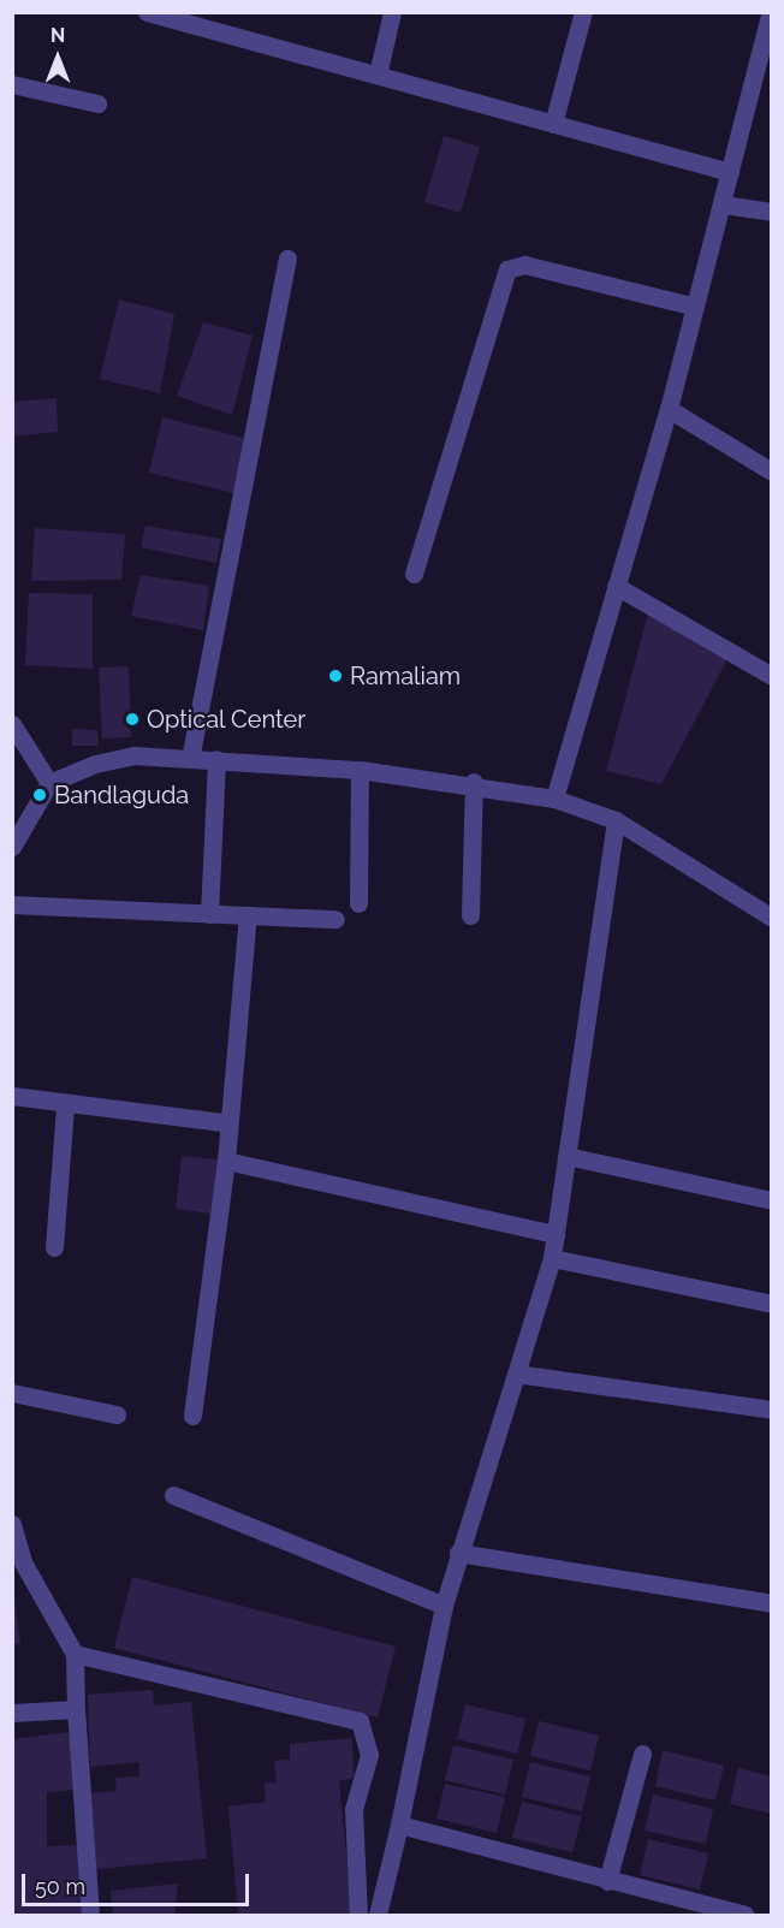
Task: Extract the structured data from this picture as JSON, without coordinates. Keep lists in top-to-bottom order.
{
  "places": ["Ramaliam", "Optical Center", "Bandlaguda"],
  "scale_bar": "50 m",
  "north": "top"
}
